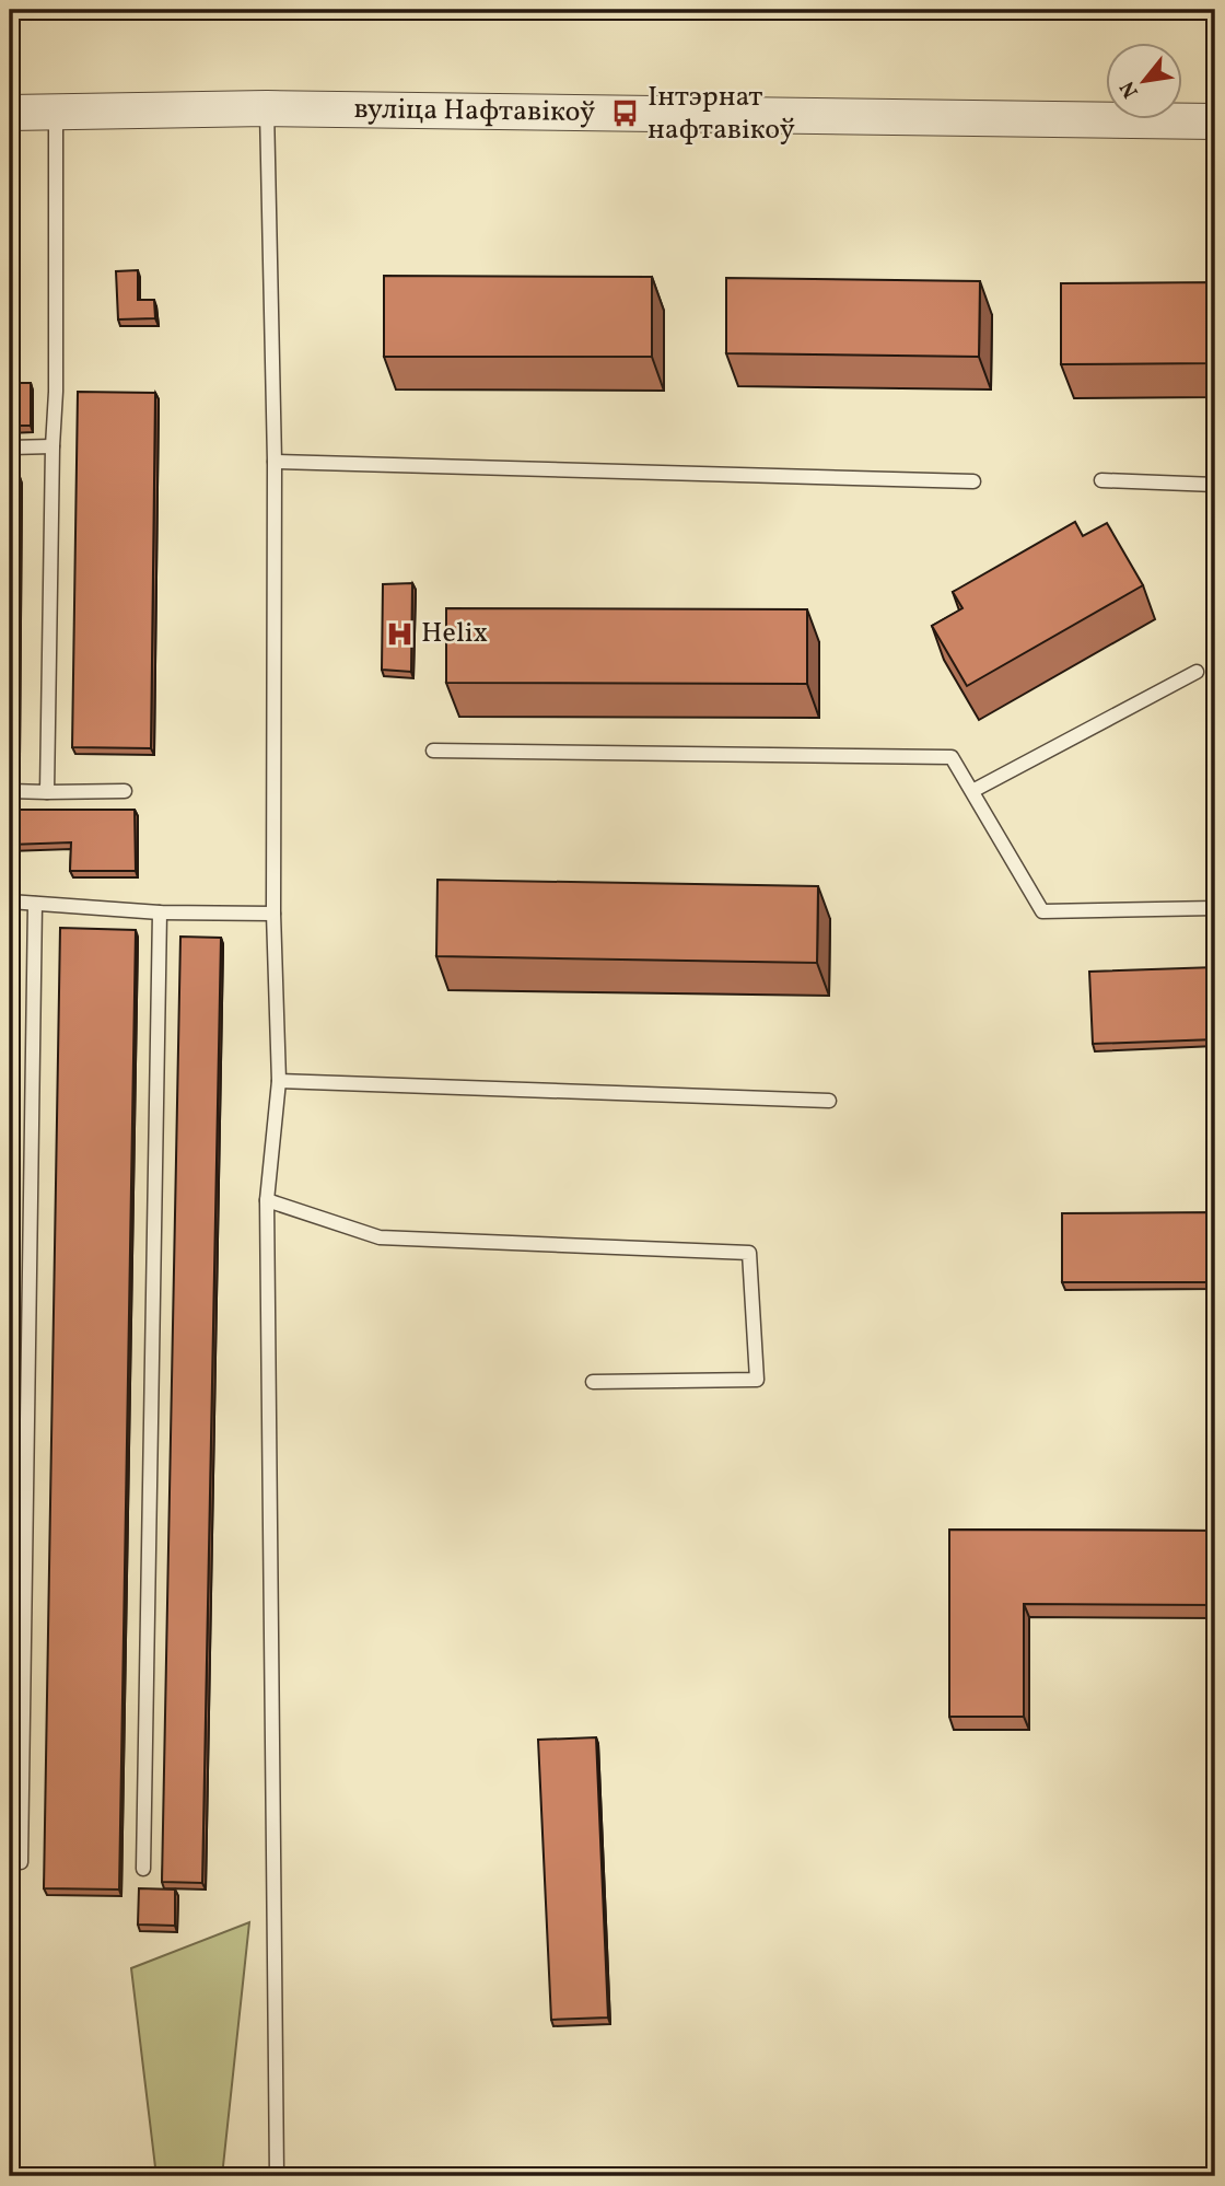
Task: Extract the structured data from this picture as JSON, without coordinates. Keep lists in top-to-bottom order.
{
  "streets": {
    "street": ["вуліца Нафтавікоў"]
  },
  "places": {
    "bus stop": ["Інтэрнат нафтавікоў"],
    "hospital": ["Helix"]
  },
  "north": "bottom left"
}
